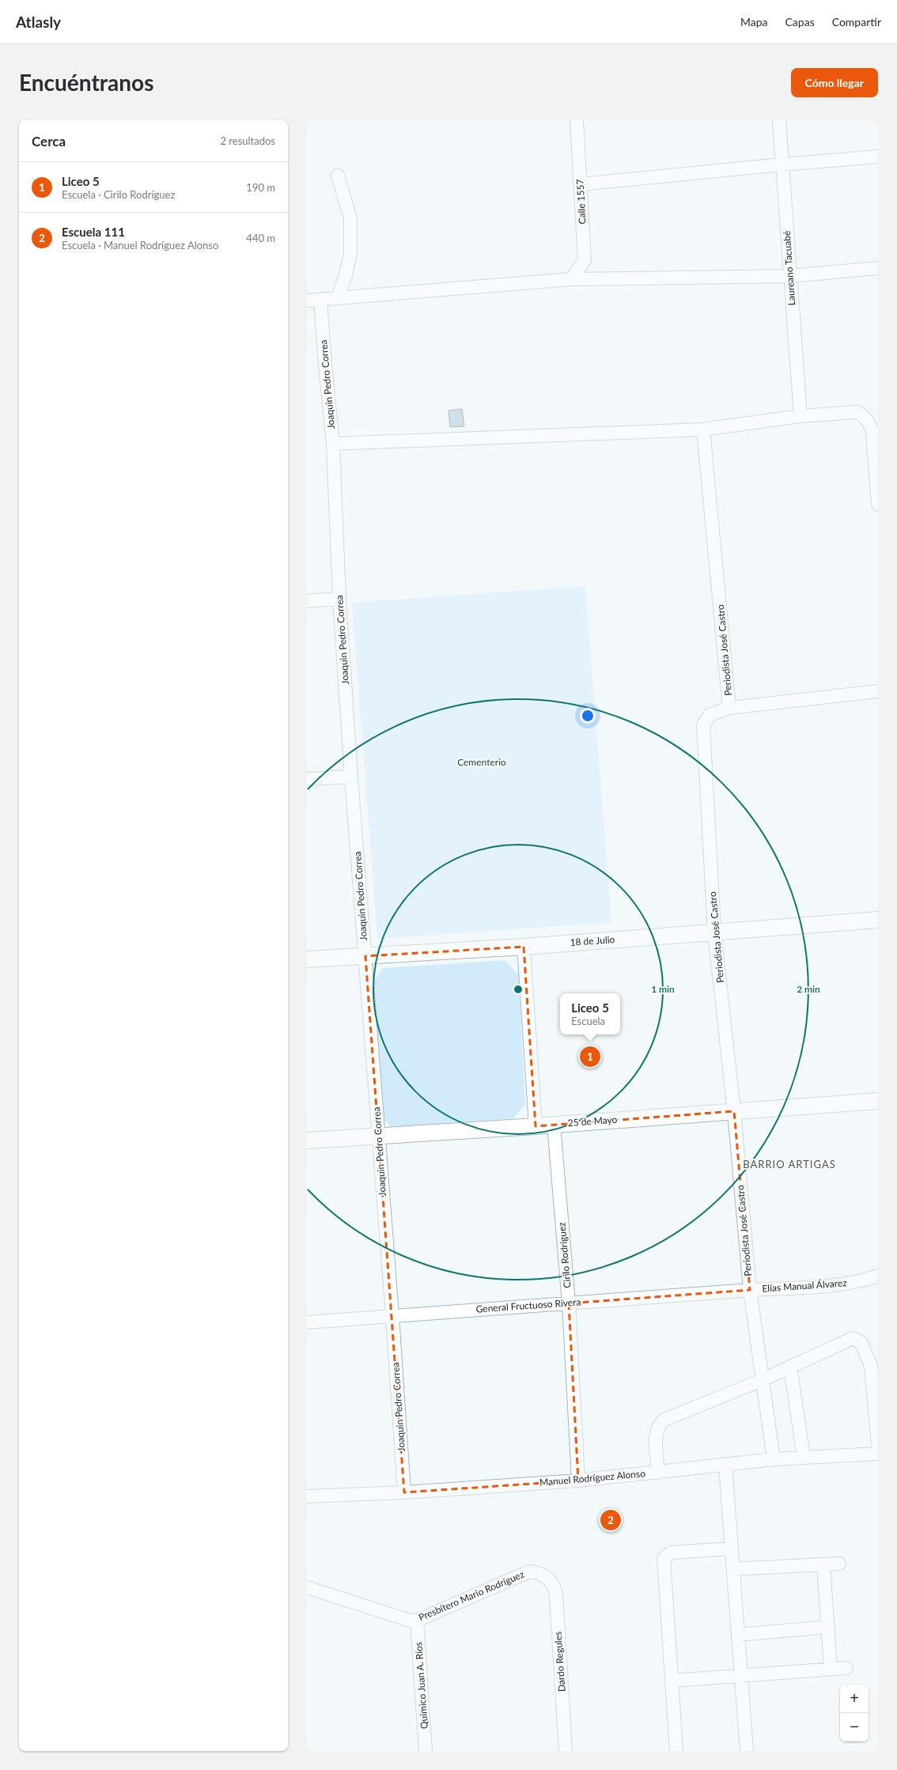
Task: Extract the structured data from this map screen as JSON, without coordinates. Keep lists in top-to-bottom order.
{
  "streets": {
    "street": [
      "Calle 1557",
      "Laureano Tacuabé",
      "Joaquin Pedro Correa",
      "Periodista José Castro",
      "18 de Julio",
      "25 de Mayo",
      "Cirilo Rodríguez",
      "Elías Manual Álvarez",
      "General Fructuoso Rivera",
      "Manuel Rodríguez Alonso",
      "Presbítero Mario Rodríguez",
      "Dardo Regules",
      "Químico Juan A. Ríos"
    ]
  },
  "crossings": [
    ["Joaquin Pedro Correa", "18 de Julio"],
    ["Joaquin Pedro Correa", "25 de Mayo"],
    ["Joaquin Pedro Correa", "General Fructuoso Rivera"],
    ["Joaquin Pedro Correa", "Manuel Rodríguez Alonso"],
    ["Periodista José Castro", "18 de Julio"],
    ["Periodista José Castro", "25 de Mayo"],
    ["Periodista José Castro", "Elías Manual Álvarez"],
    ["Periodista José Castro", "General Fructuoso Rivera"],
    ["Periodista José Castro", "Manuel Rodríguez Alonso"],
    ["25 de Mayo", "Cirilo Rodríguez"],
    ["Cirilo Rodríguez", "General Fructuoso Rivera"],
    ["Cirilo Rodríguez", "Manuel Rodríguez Alonso"],
    ["Elías Manual Álvarez", "General Fructuoso Rivera"],
    ["Presbítero Mario Rodríguez", "Dardo Regules"],
    ["Presbítero Mario Rodríguez", "Químico Juan A. Ríos"]
  ],
  "districts": ["BARRIO ARTIGAS"],
  "parks": ["Cementerio"],
  "page": {
    "header": "Atlasly",
    "nav": ["Mapa", "Capas", "Compartir"],
    "buttons": "Cómo llegar",
    "title": "Encuéntranos",
    "heading": ["Cerca", "2 resultados"],
    "list": [
      {
        "mark": "1",
        "name": "Liceo 5",
        "note": "Escuela · Cirilo Rodríguez",
        "value": "190 m"
      },
      {
        "mark": "2",
        "name": "Escuela 111",
        "note": "Escuela · Manuel Rodríguez Alonso",
        "value": "440 m"
      }
    ],
    "popup": ["Liceo 5", "Escuela"],
    "pins": ["1", "2"],
    "map_buttons": ["+", "−"]
  },
  "rings": ["1 min", "2 min"]
}
